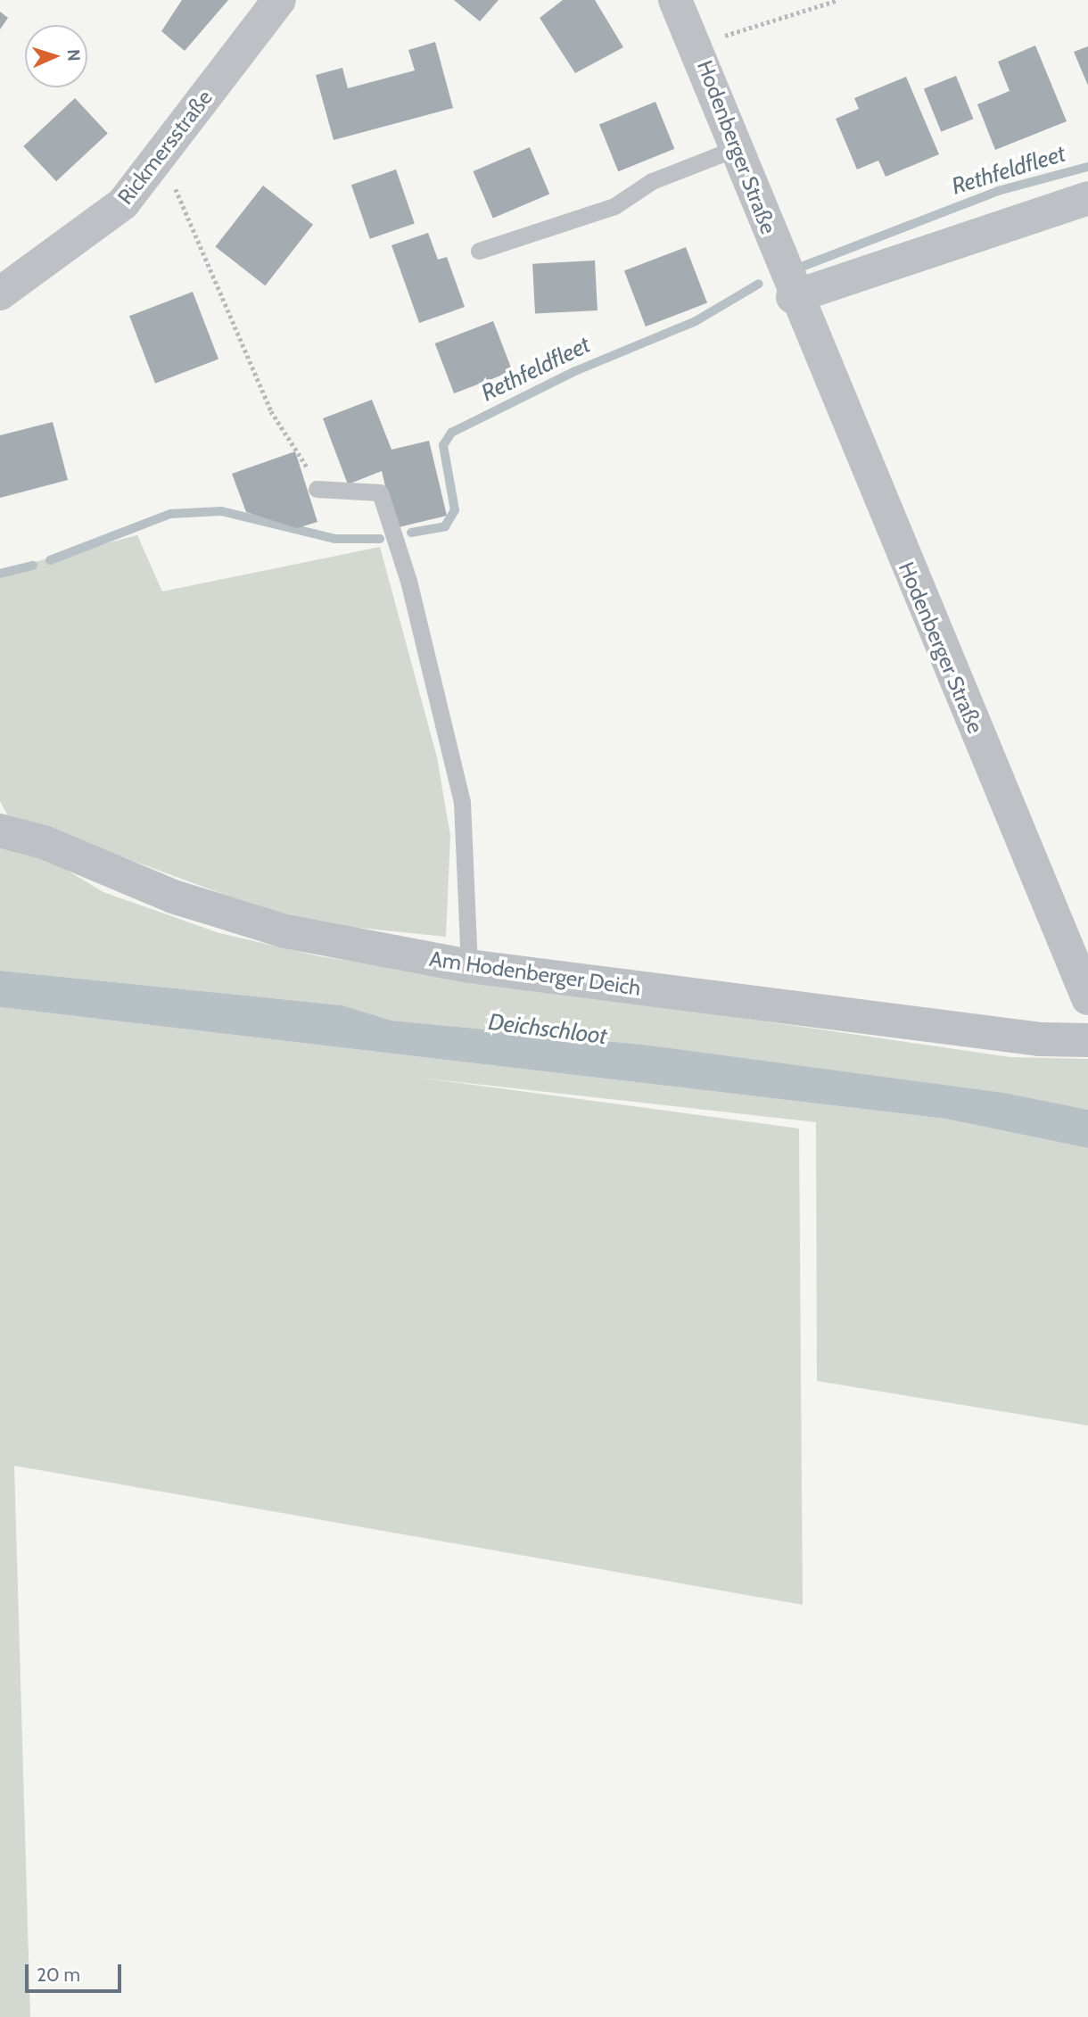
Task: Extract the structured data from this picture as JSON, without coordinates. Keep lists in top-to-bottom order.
{
  "streets": {
    "street": ["Rickmersstraße", "Hodenberger Straße", "Am Hodenberger Deich"]
  },
  "water": ["Rethfeldfleet", "Deichschloot"],
  "scale_bar": "20 m",
  "north": "right"
}
